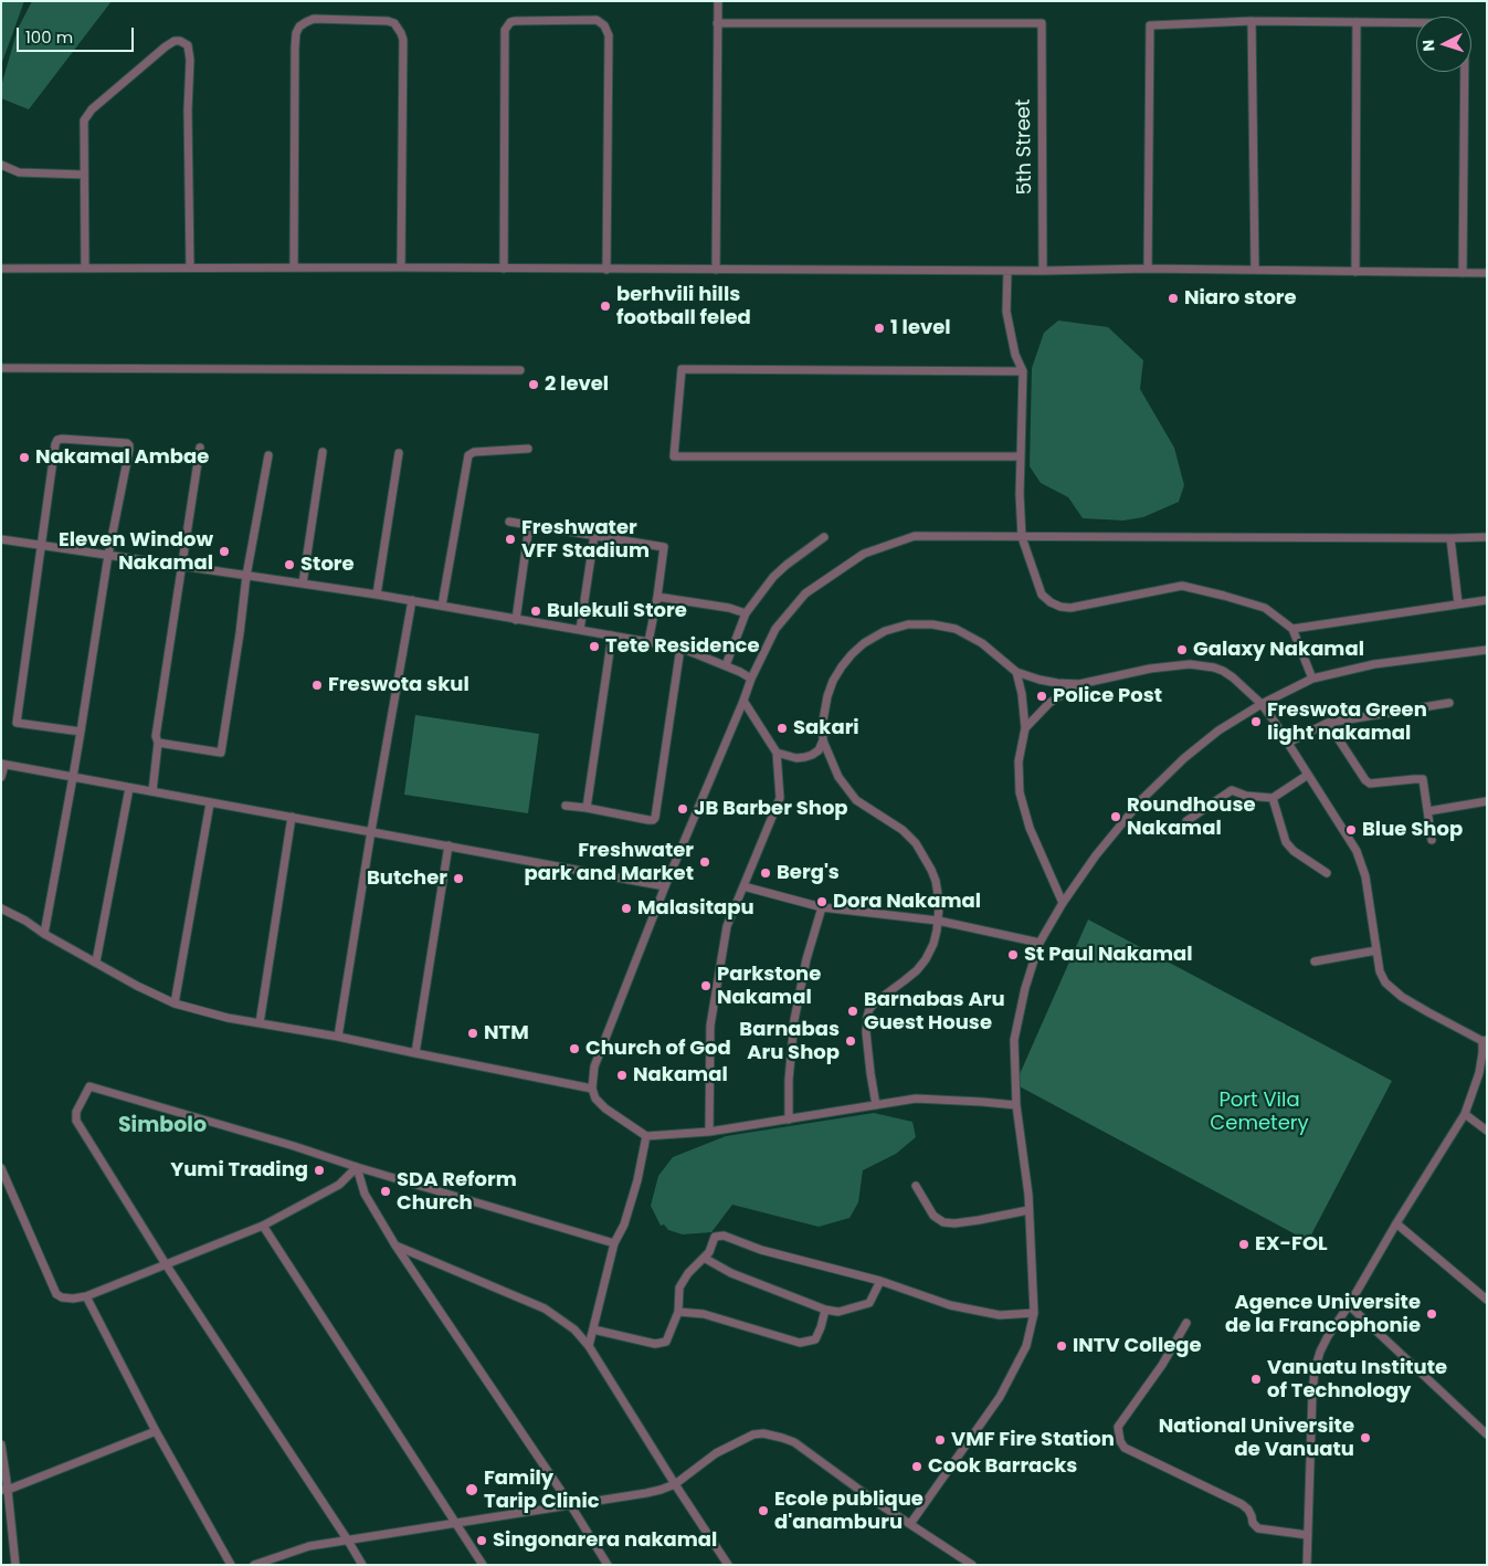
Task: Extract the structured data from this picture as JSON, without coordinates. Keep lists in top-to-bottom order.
{
  "streets": {
    "street": ["5th Street"]
  },
  "districts": ["Simbolo"],
  "parks": ["Port Vila Cemetery"],
  "places": [
    "Niaro store",
    "berhvili hills football feled",
    "1 level",
    "2 level",
    "Nakamal Ambae",
    "Freshwater VFF Stadium",
    "Eleven Window Nakamal",
    "Store",
    "Bulekuli Store",
    "Tete Residence",
    "Galaxy Nakamal",
    "Freswota skul",
    "Police Post",
    "Freswota Green light nakamal",
    "Sakari",
    "JB Barber Shop",
    "Roundhouse Nakamal",
    "Blue Shop",
    "Freshwater park and Market",
    "Berg's",
    "Butcher",
    "Dora Nakamal",
    "Malasitapu",
    "St Paul Nakamal",
    "Parkstone Nakamal",
    "Barnabas Aru Guest House",
    "NTM",
    "Barnabas Aru Shop",
    "Church of God",
    "Nakamal",
    "Yumi Trading",
    "SDA Reform Church",
    "EX-FOL",
    "Agence Universite de la Francophonie",
    "INTV College",
    "Vanuatu Institute of Technology",
    "National Universite de Vanuatu",
    "VMF Fire Station",
    "Cook Barracks",
    "Family Tarip Clinic",
    "Ecole publique d'anamburu",
    "Singonarera nakamal"
  ],
  "scale_bar": "100 m",
  "north": "left"
}
